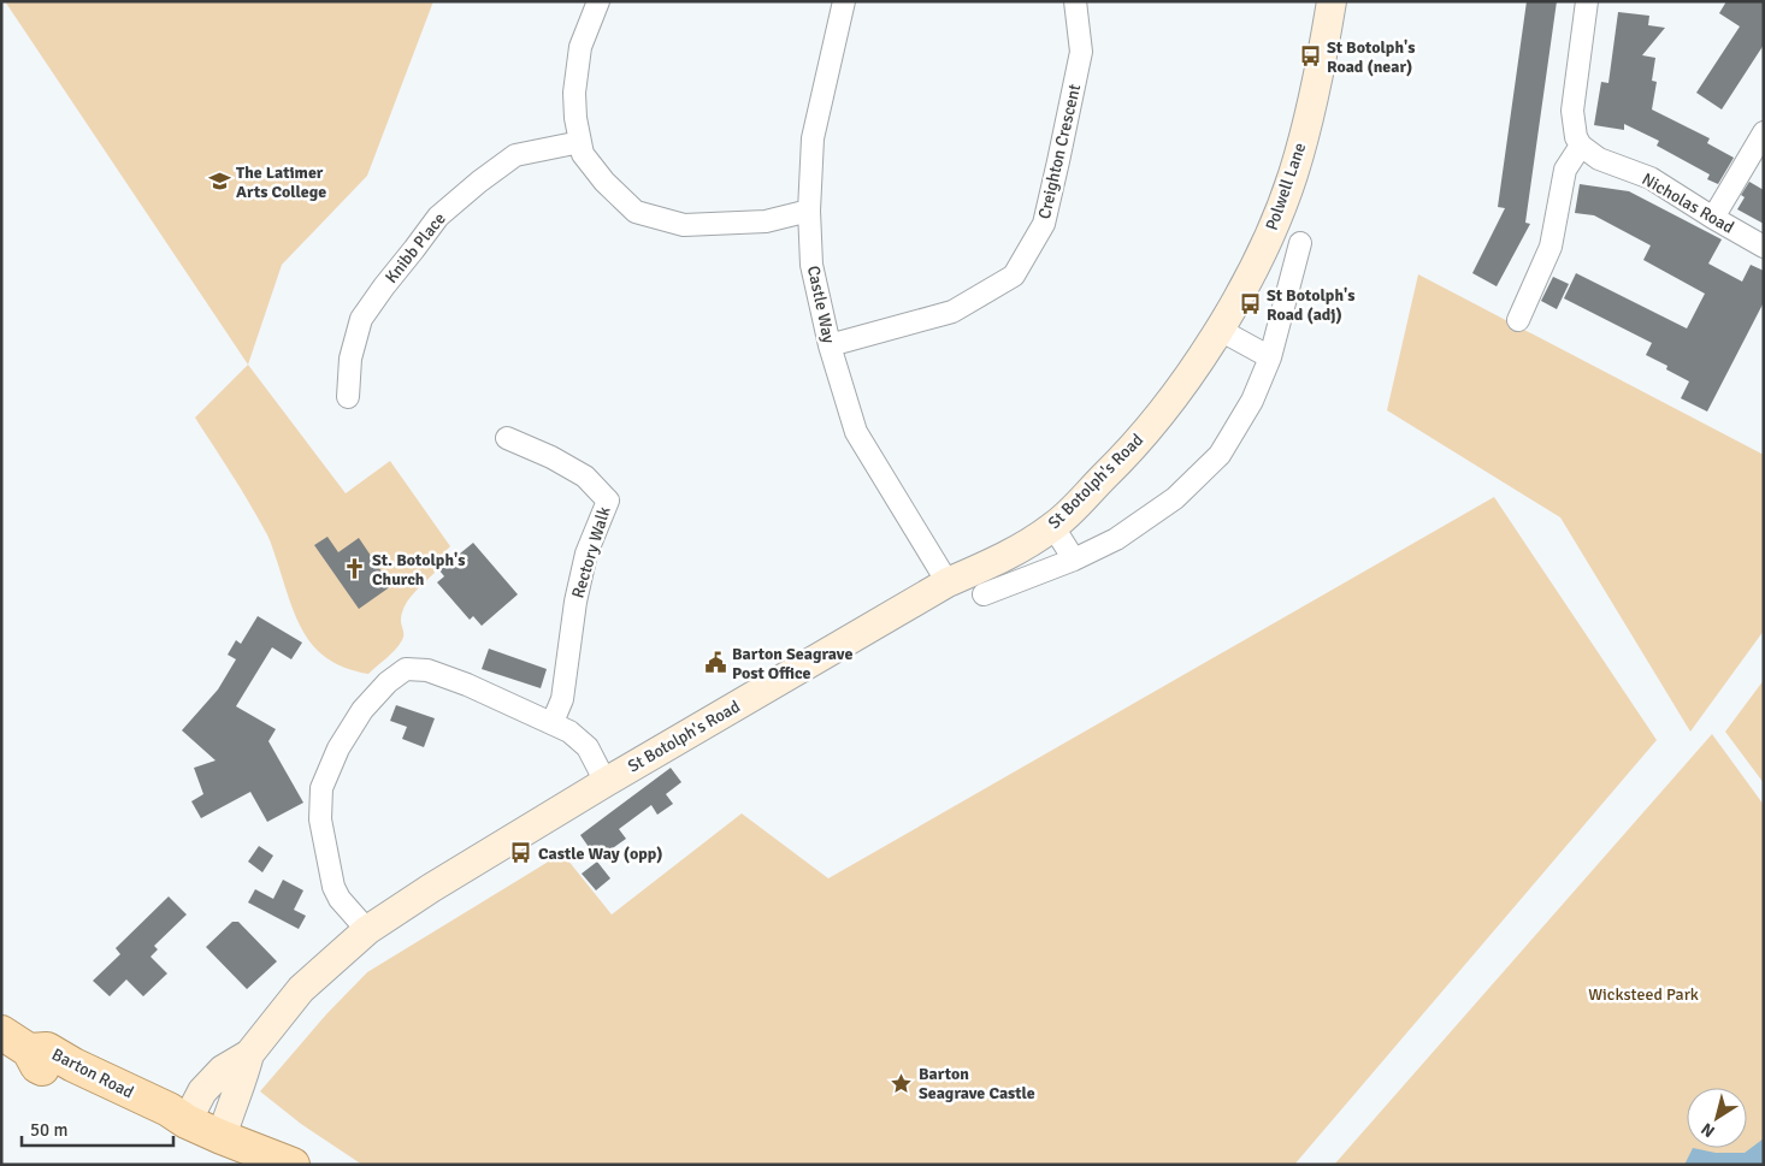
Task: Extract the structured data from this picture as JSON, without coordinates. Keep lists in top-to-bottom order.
{
  "streets": {
    "main road": ["Barton Road"],
    "street": [
      "Creighton Crescent",
      "Polwell Lane",
      "Nicholas Road",
      "Knibb Place",
      "Castle Way",
      "St Botolph's Road",
      "Rectory Walk"
    ]
  },
  "crossings": [
    ["Creighton Crescent", "Castle Way"],
    ["Polwell Lane", "St Botolph's Road"],
    ["Castle Way", "St Botolph's Road"],
    ["St Botolph's Road", "Barton Road"]
  ],
  "parks": ["Wicksteed Park"],
  "places": {
    "bus stop": ["St Botolph's Road (near)", "St Botolph's Road (adj)", "Castle Way (opp)"],
    "school or university": ["The Latimer Arts College"],
    "church": ["St. Botolph's Church"],
    "public building": ["Barton Seagrave Post Office"],
    "place": ["Barton Seagrave Castle"]
  },
  "scale_bar": "50 m",
  "north": "bottom left"
}
